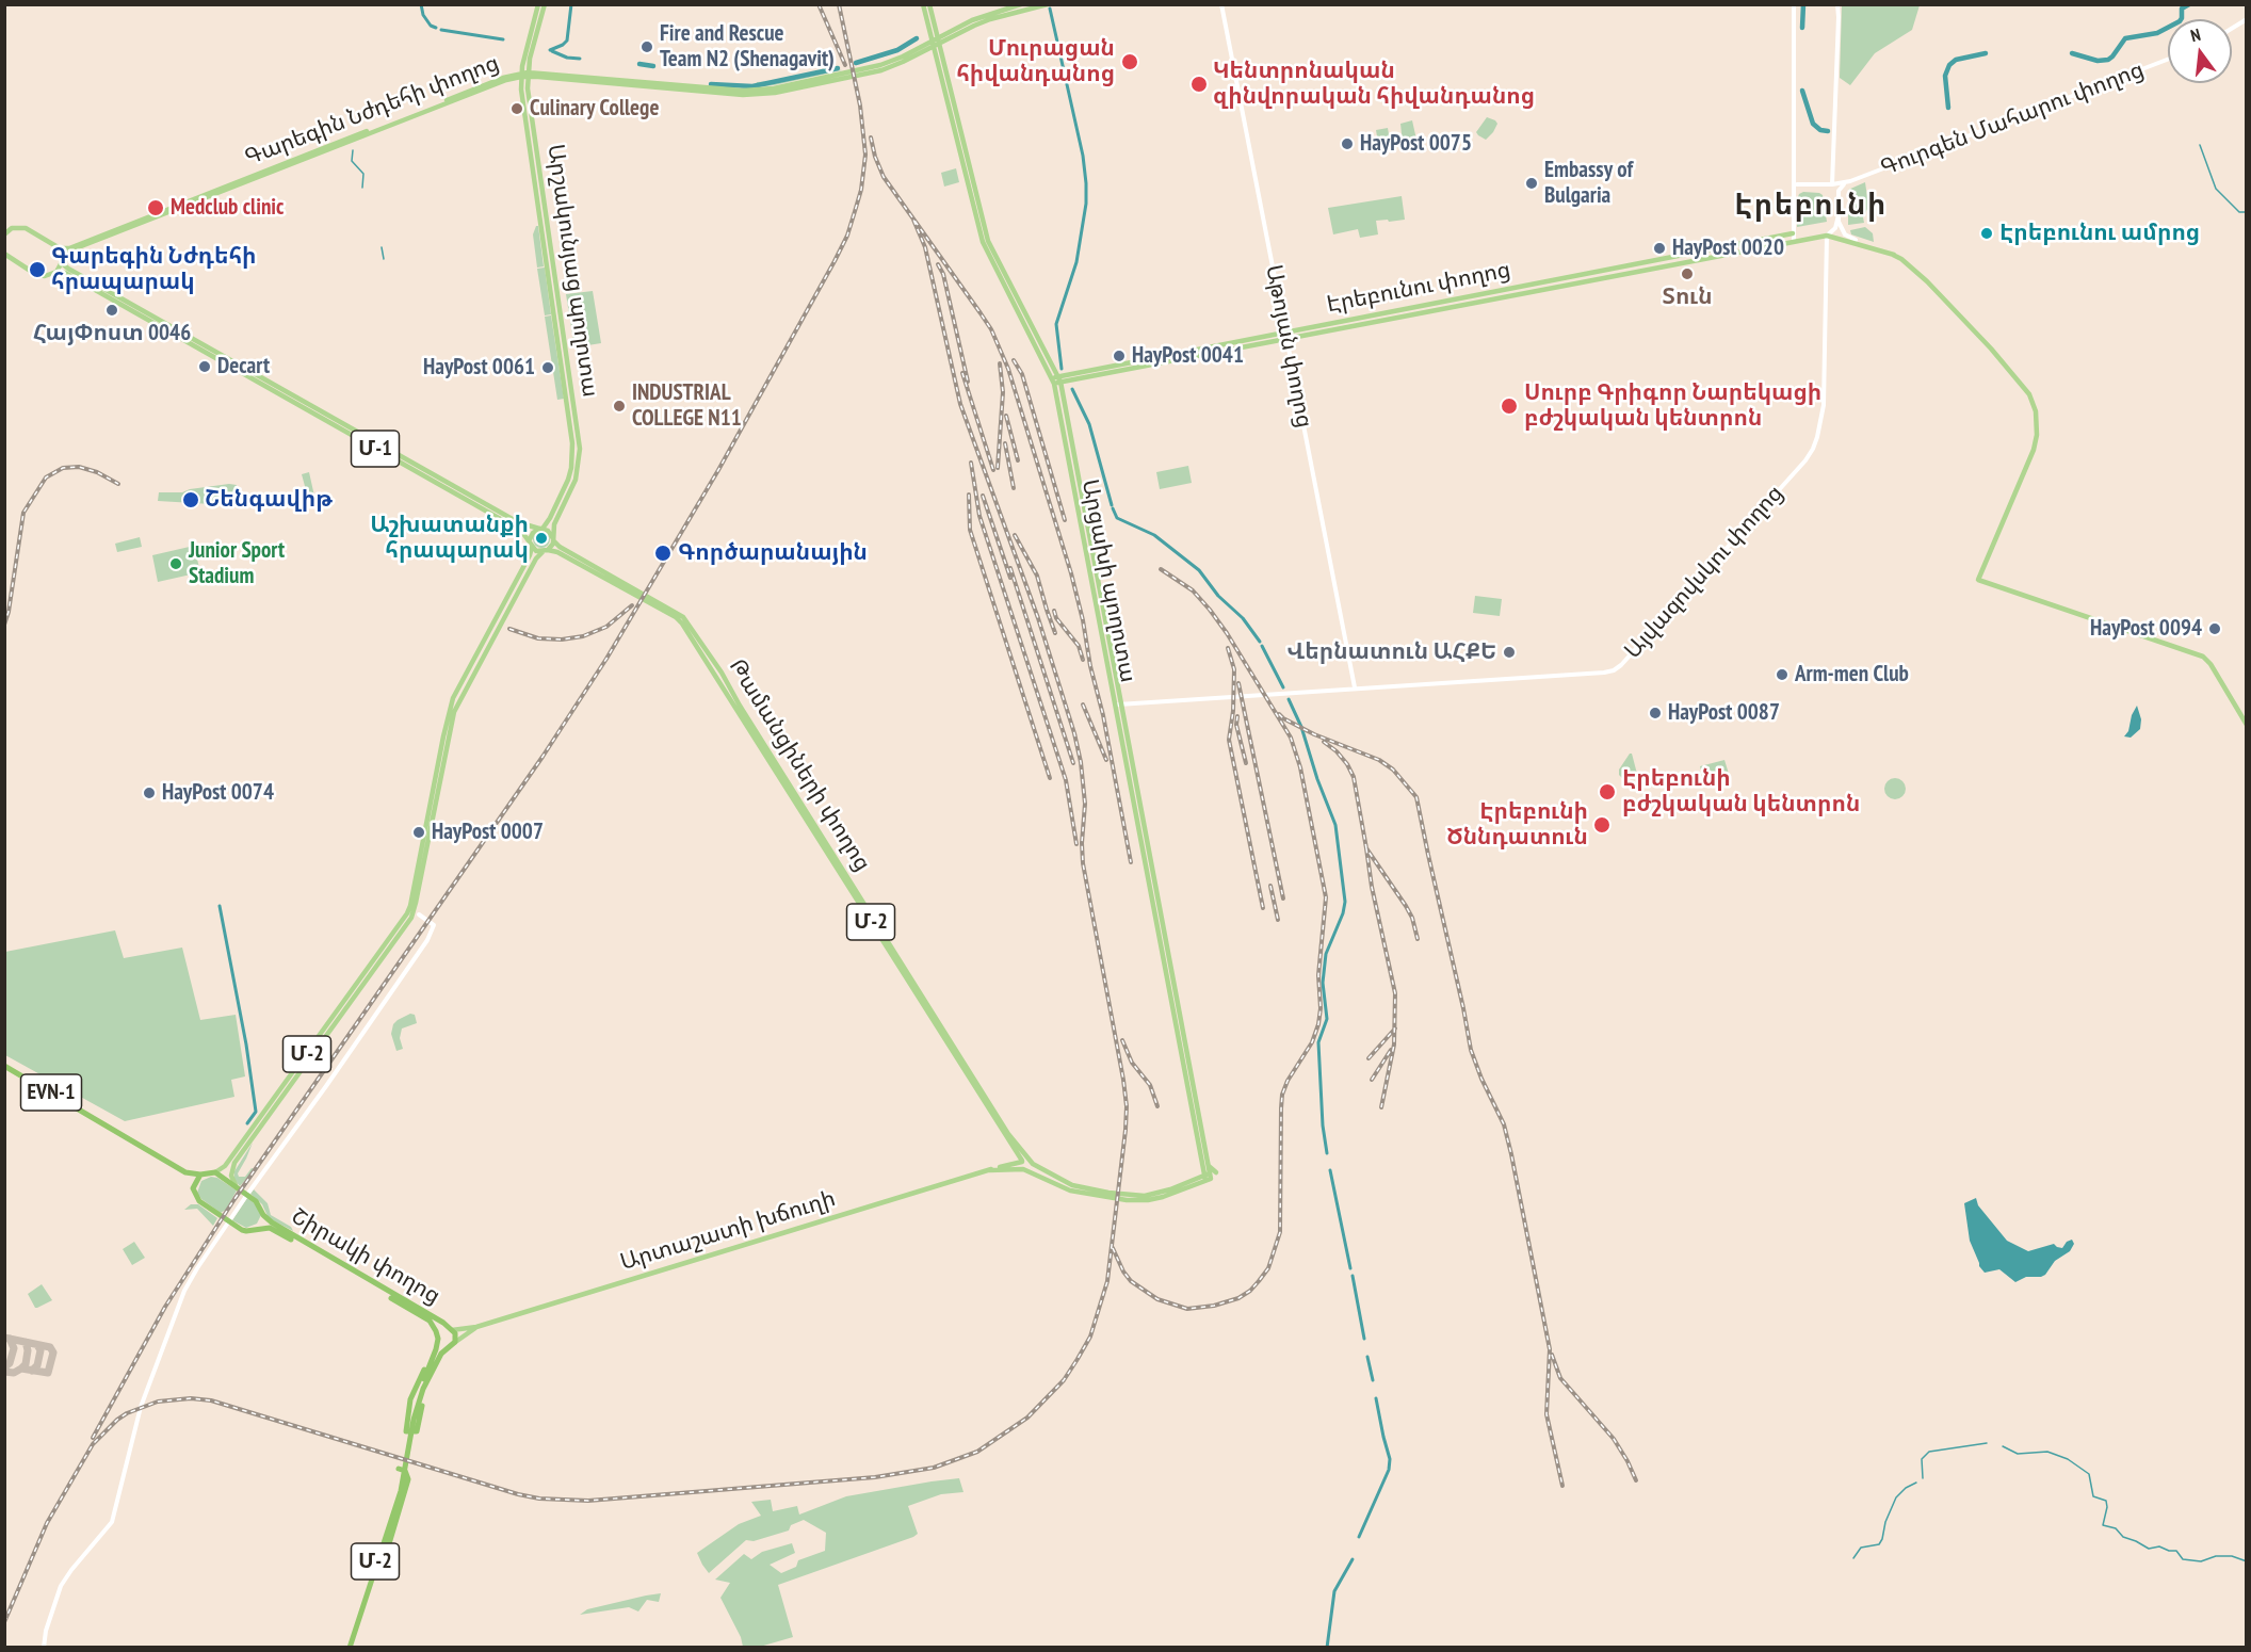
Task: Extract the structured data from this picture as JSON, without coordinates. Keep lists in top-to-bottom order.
{
  "streets": {
    "highway": [
      "Մ-2",
      "EVN-1",
      "Արտաշատի խճուղի",
      "Շիրակի փողոց"
    ],
    "main road": [
      "Գարեգին Նժդեհի փողոց",
      "Գուրգեն Մահարու փողոց",
      "Արշակունյաց պողոտա",
      "Էրեբունու փողոց",
      "Աթոյան փողոց",
      "Մ-1",
      "Այվազովսկու փողոց",
      "Արցախի պողոտա",
      "Թամանցիների փողոց"
    ]
  },
  "crossings": [
    ["Գարեգին Նժդեհի փողոց", "Արշակունյաց պողոտա"],
    ["Գարեգին Նժդեհի փողոց", "Մ-1"],
    ["Գարեգին Նժդեհի փողոց", "Արցախի պողոտա"],
    ["Արշակունյաց պողոտա", "Մ-1"],
    ["Արշակունյաց պողոտա", "Թամանցիների փողոց"],
    ["Արշակունյաց պողոտա", "Մ-2"],
    ["Էրեբունու փողոց", "Աթոյան փողոց"],
    ["Էրեբունու փողոց", "Այվազովսկու փողոց"],
    ["Էրեբունու փողոց", "Արցախի պողոտա"],
    ["Աթոյան փողոց", "Այվազովսկու փողոց"],
    ["Մ-1", "Թամանցիների փողոց"],
    ["Մ-1", "Մ-2"],
    ["Այվազովսկու փողոց", "Արցախի պողոտա"],
    ["Թամանցիների փողոց", "Մ-2"],
    ["Թամանցիների փողոց", "Արտաշատի խճուղի"],
    ["Մ-2", "Շիրակի փողոց"],
    ["Արտաշատի խճուղի", "Շիրակի փողոց"]
  ],
  "districts": ["Էրեբունի"],
  "places": [
    "Fire and Rescue Team N2 (Shenagavit)",
    "Մուրացան հիվանդանոց",
    "Կենտրոնական զինվորական հիվանդանոց",
    "Culinary College",
    "HayPost 0075",
    "Embassy of Bulgaria",
    "Medclub clinic",
    "Էրեբունու ամրոց",
    "HayPost 0020",
    "Գարեգին Նժդեհի հրապարակ",
    "Տուն",
    "ՀայՓոստ 0046",
    "HayPost 0041",
    "Decart",
    "HayPost 0061",
    "INDUSTRIAL COLLEGE N11",
    "Սուրբ Գրիգոր Նարեկացի բժշկական կենտրոն",
    "Շենգավիթ",
    "Աշխատանքի հրապարակ",
    "Գործարանային",
    "Junior Sport Stadium",
    "HayPost 0094",
    "Վերնատուն ԱՀՔԵ",
    "Arm-men Club",
    "HayPost 0087",
    "Էրեբունի բժշկական կենտրոն",
    "HayPost 0074",
    "Էրեբունի Ծննդատուն",
    "HayPost 0007"
  ],
  "north": "top"
}
